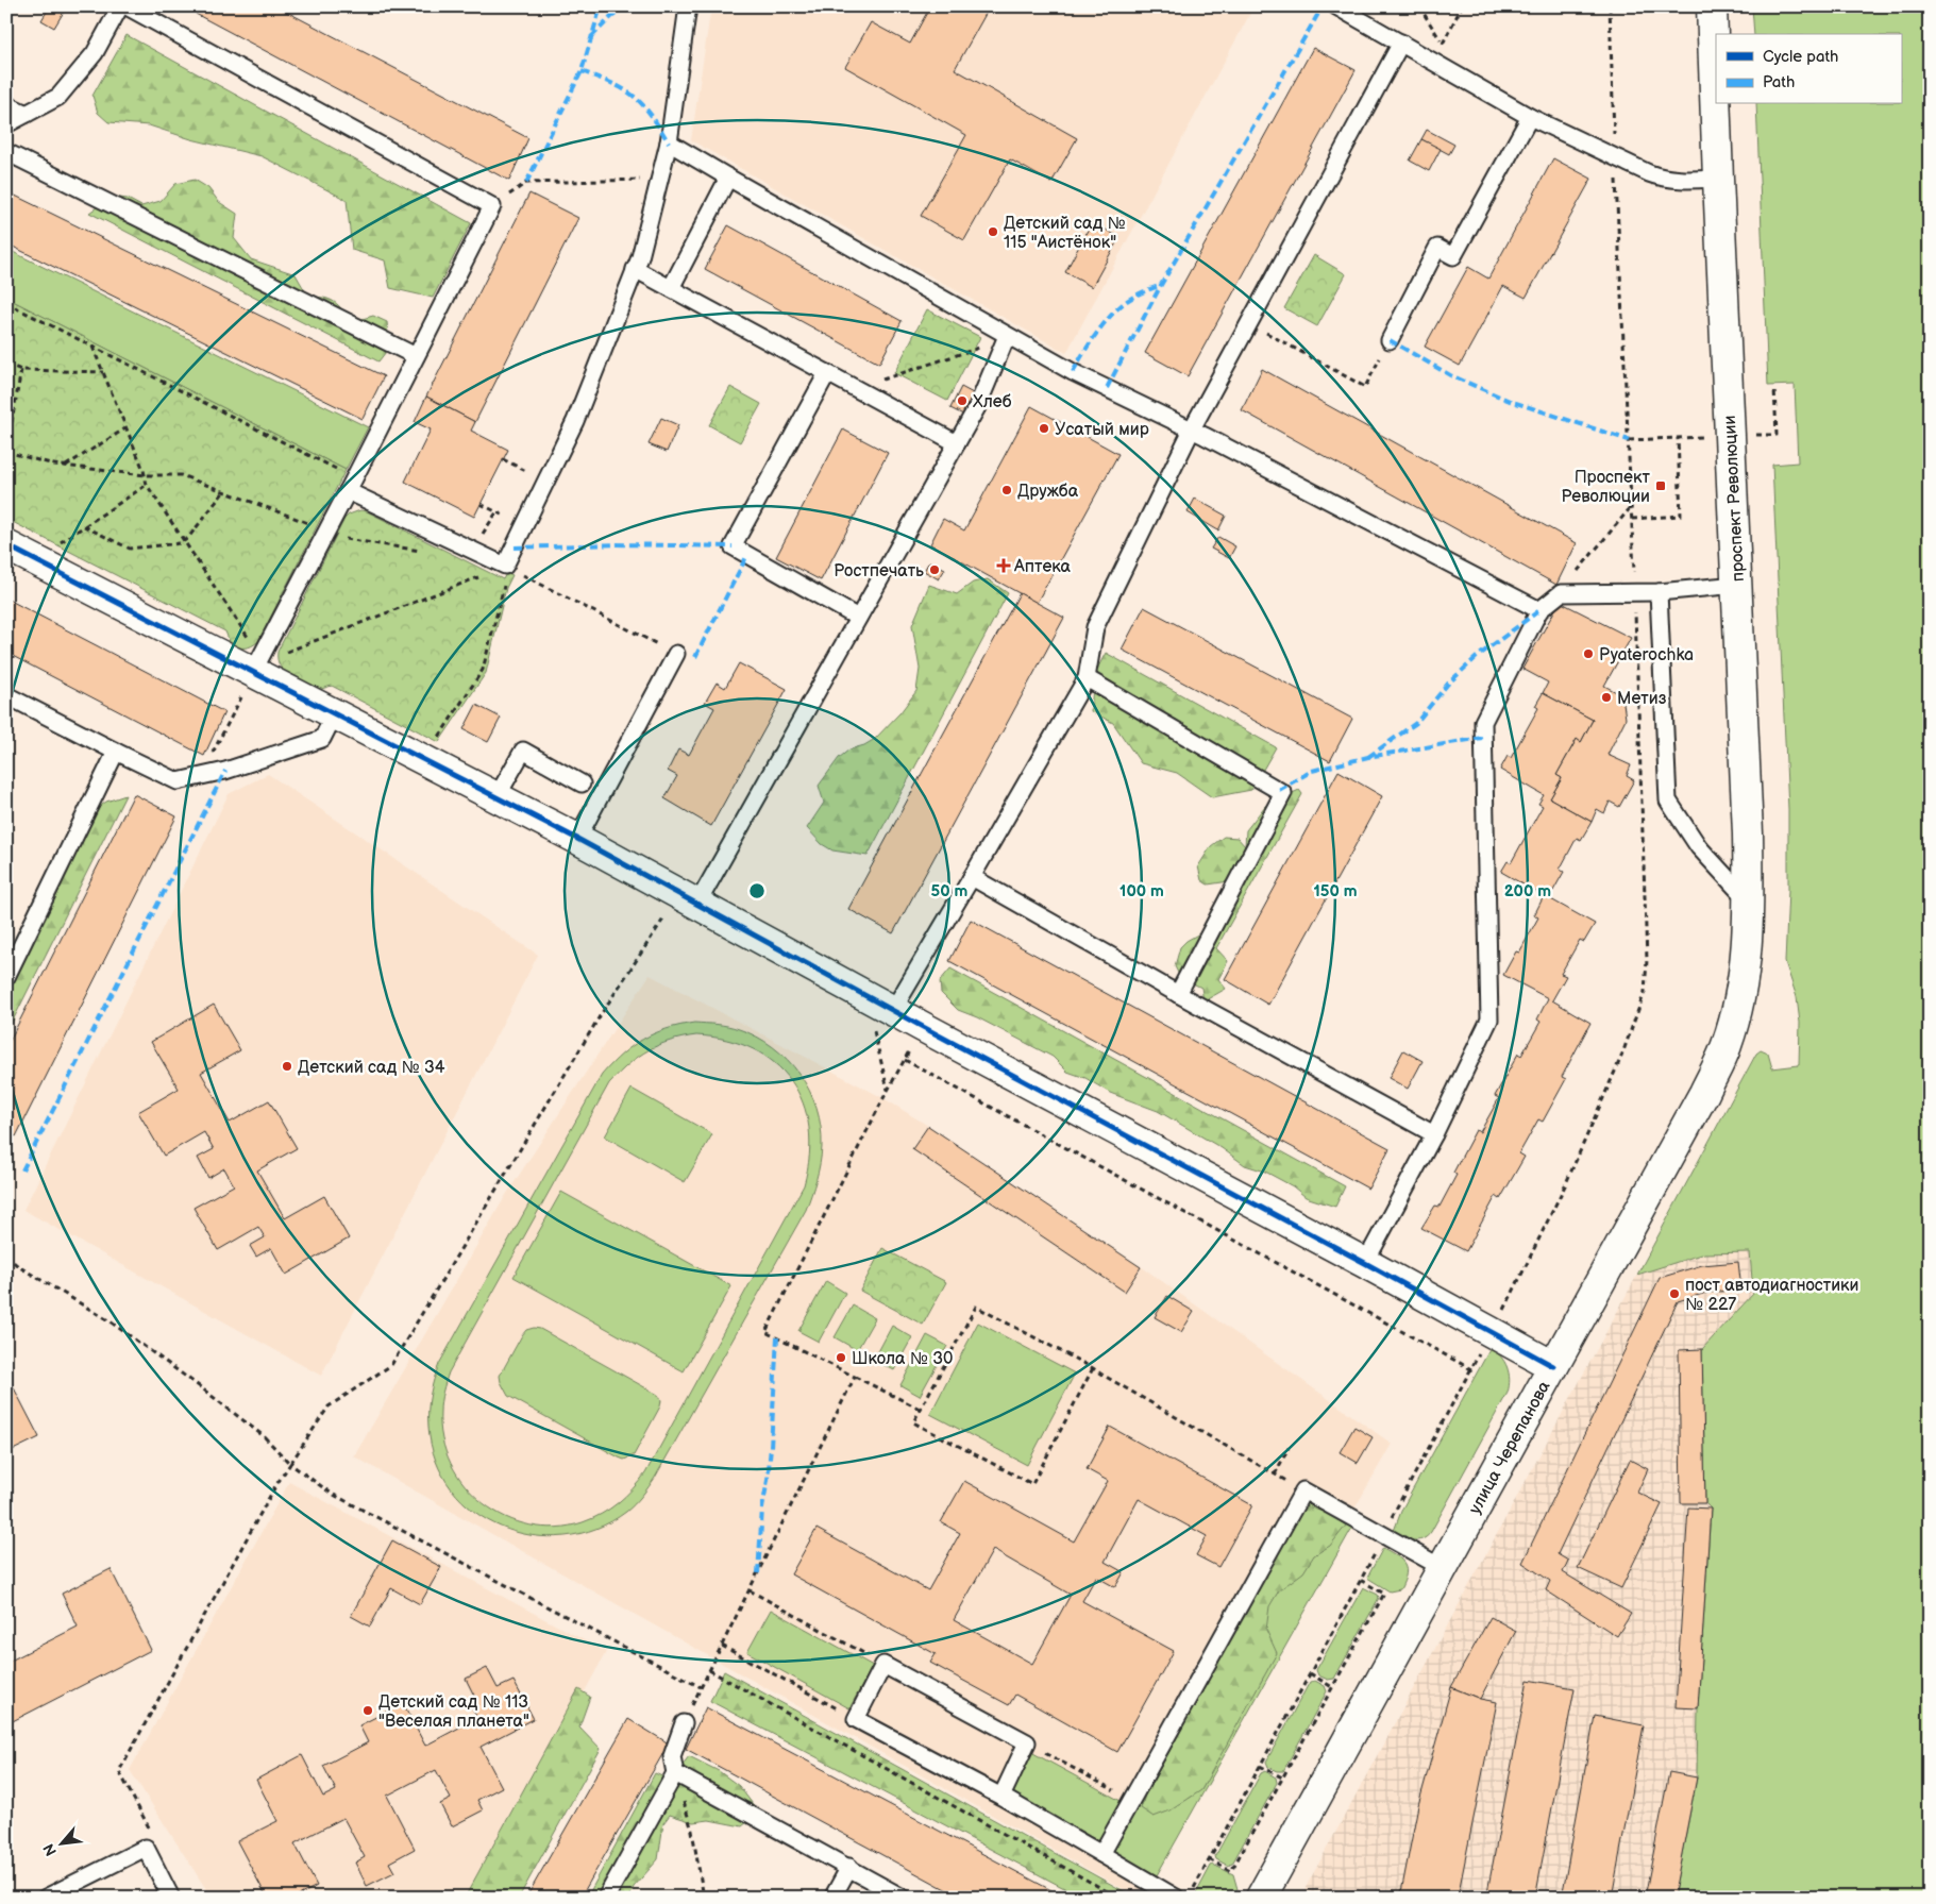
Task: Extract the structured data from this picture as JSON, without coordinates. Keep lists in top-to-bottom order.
{
  "streets": {
    "main road": ["проспект Революции", "улица Черепанова"]
  },
  "crossings": [
    ["проспект Революции", "улица Черепанова"]
  ],
  "places": {
    "other": [
      "Детский сад № 115 \"Аистёнок\"",
      "Хлеб",
      "Усатый мир",
      "Дружба",
      "Ростпечать",
      "Pyaterochka",
      "Метиз",
      "Детский сад № 34",
      "пост автодиагностики № 227",
      "Школа № 30",
      "Детский сад № 113 \"Веселая планета\""
    ],
    "transit": ["Проспект Революции"],
    "health": ["Аптека"]
  },
  "legend": ["Cycle path", "Path"],
  "north": "bottom left",
  "rings": [
    "50 m",
    "100 m",
    "150 m",
    "200 m"
  ]
}
